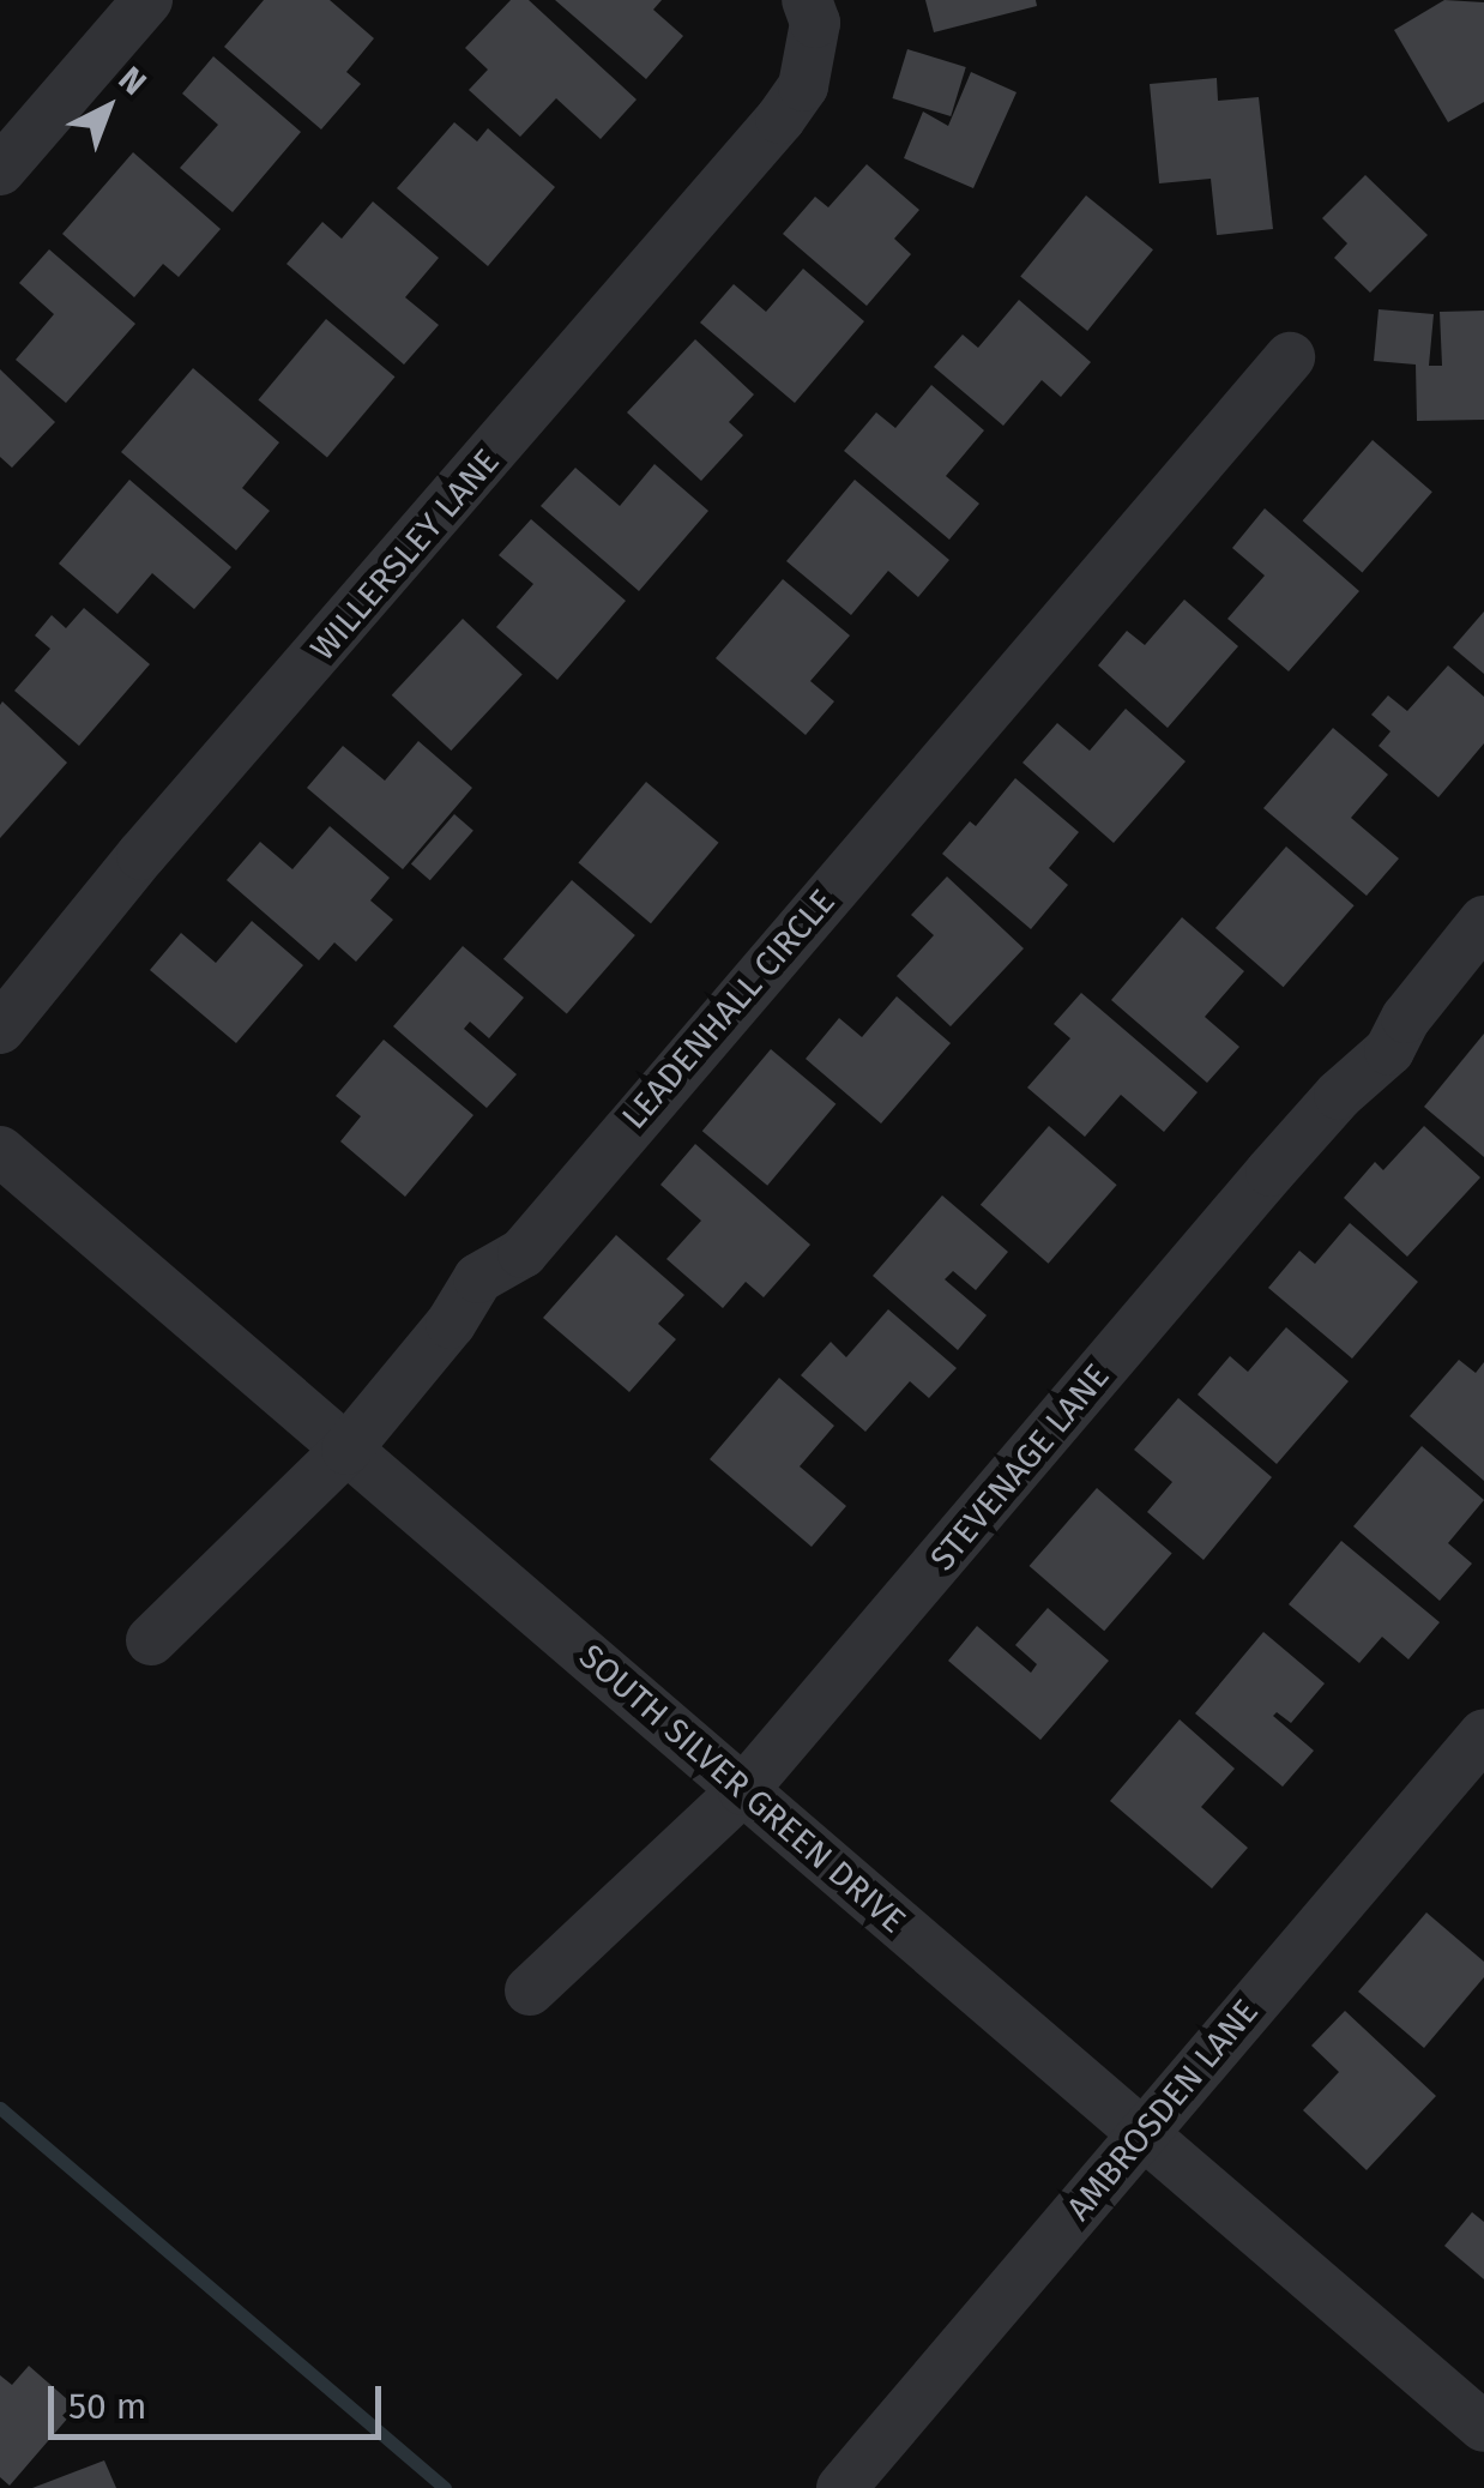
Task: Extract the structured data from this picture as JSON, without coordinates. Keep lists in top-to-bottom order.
{
  "streets": {
    "street": [
      "WILLERSLEY LANE",
      "LEADENHALL CIRCLE",
      "STEVENAGE LANE",
      "SOUTH SILVER GREEN DRIVE",
      "AMBROSDEN LANE"
    ]
  },
  "crossings": [
    ["LEADENHALL CIRCLE", "SOUTH SILVER GREEN DRIVE"],
    ["STEVENAGE LANE", "SOUTH SILVER GREEN DRIVE"],
    ["SOUTH SILVER GREEN DRIVE", "AMBROSDEN LANE"]
  ],
  "scale_bar": "50 m",
  "north": "top right"
}
